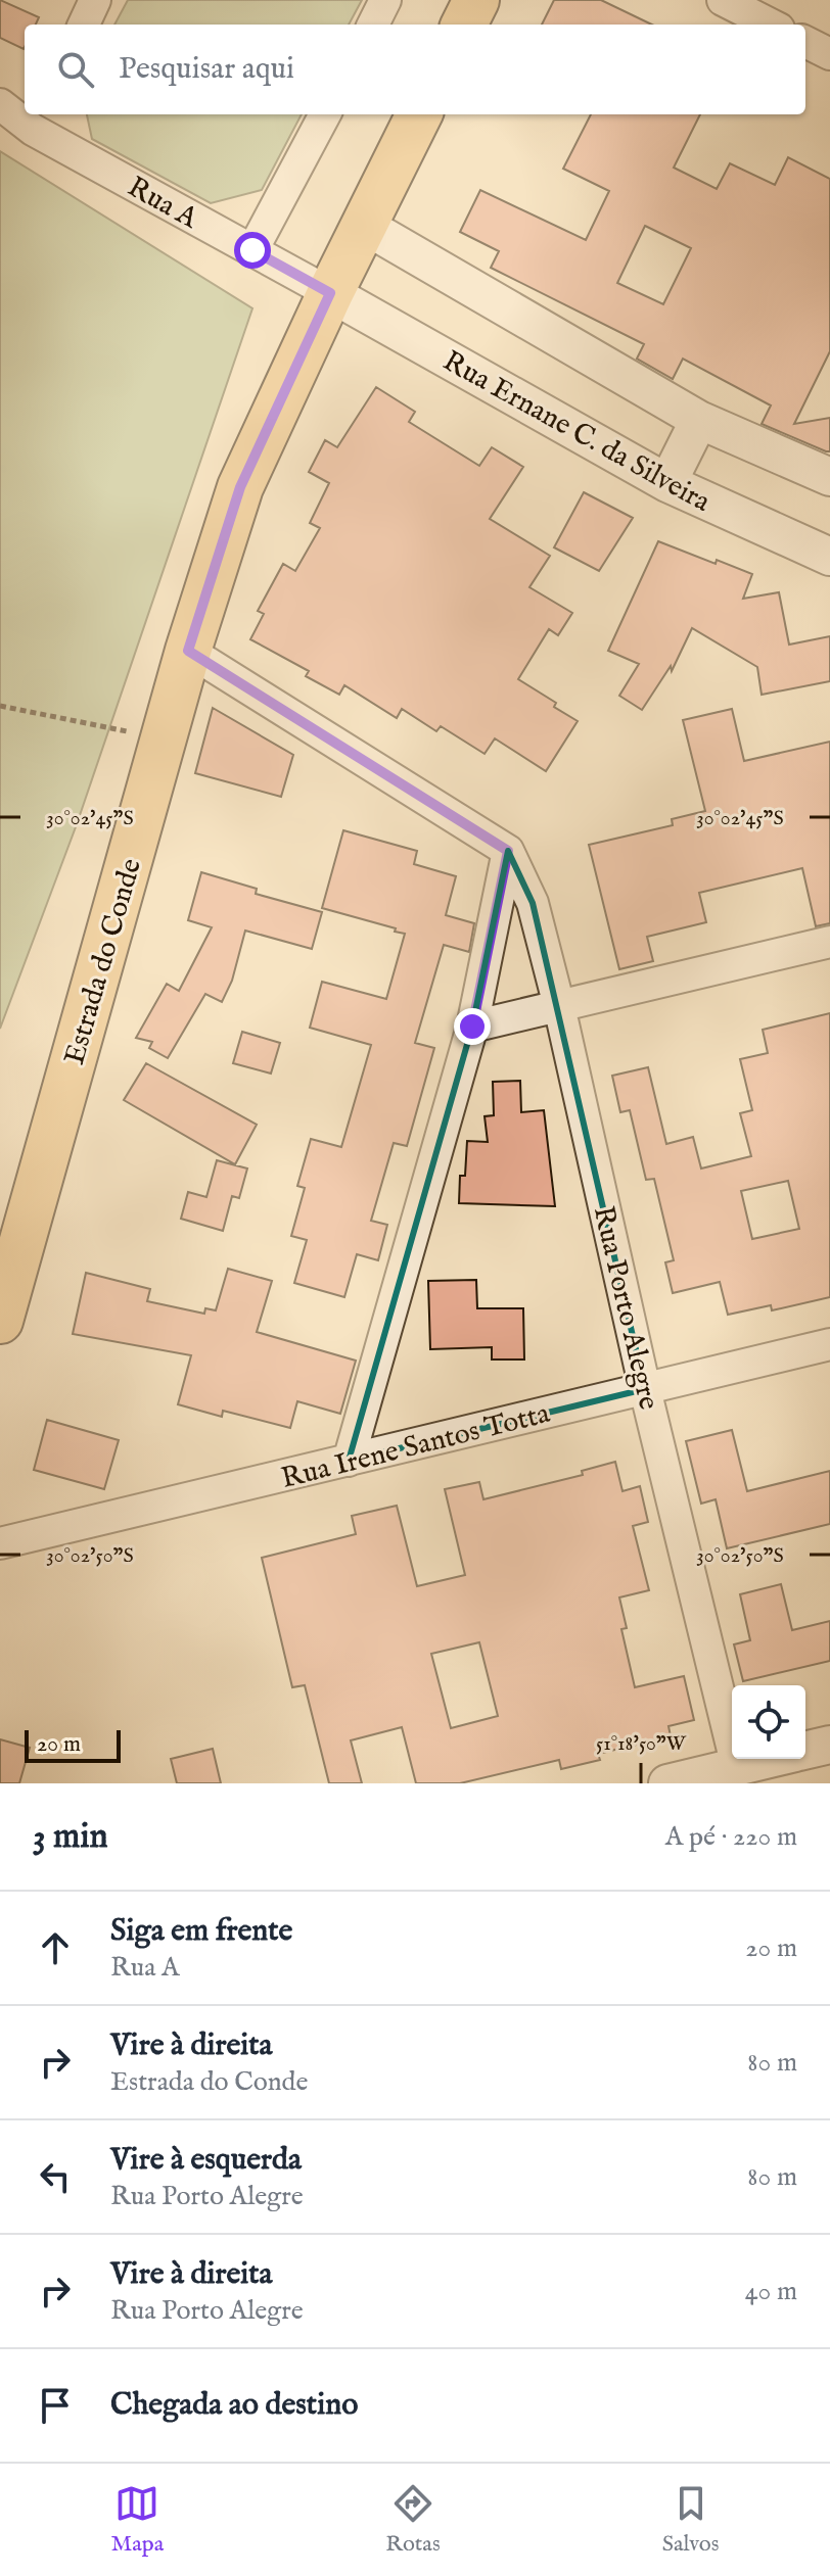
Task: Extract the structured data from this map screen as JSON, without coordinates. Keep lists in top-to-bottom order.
{
  "streets": {
    "main road": ["Estrada do Conde"],
    "street": [
      "Rua A",
      "Rua Ernane C. da Silveira",
      "Rua Porto Alegre",
      "Rua Irene Santos Totta"
    ]
  },
  "crossings": [
    ["Rua A", "Rua Ernane C. da Silveira"],
    ["Rua A", "Estrada do Conde"],
    ["Rua Ernane C. da Silveira", "Estrada do Conde"],
    ["Rua Porto Alegre", "Rua Irene Santos Totta"]
  ],
  "scale_bar": "20 m",
  "page": {
    "search": "Pesquisar aqui",
    "scale": "20 m",
    "heading": ["3 min", "A pé · 220 m"],
    "list": [
      ["Siga em frente", "Rua A", "20 m"],
      ["Vire à direita", "Estrada do Conde", "80 m"],
      ["Vire à esquerda", "Rua Porto Alegre", "80 m"],
      ["Vire à direita", "Rua Porto Alegre", "40 m"],
      "Chegada ao destino"
    ],
    "nav": ["Mapa", "Rotas", "Salvos"]
  },
  "coordinates": ["30°02'45\"S", "30°02'50\"S", "51°18'50\"W"]
}
